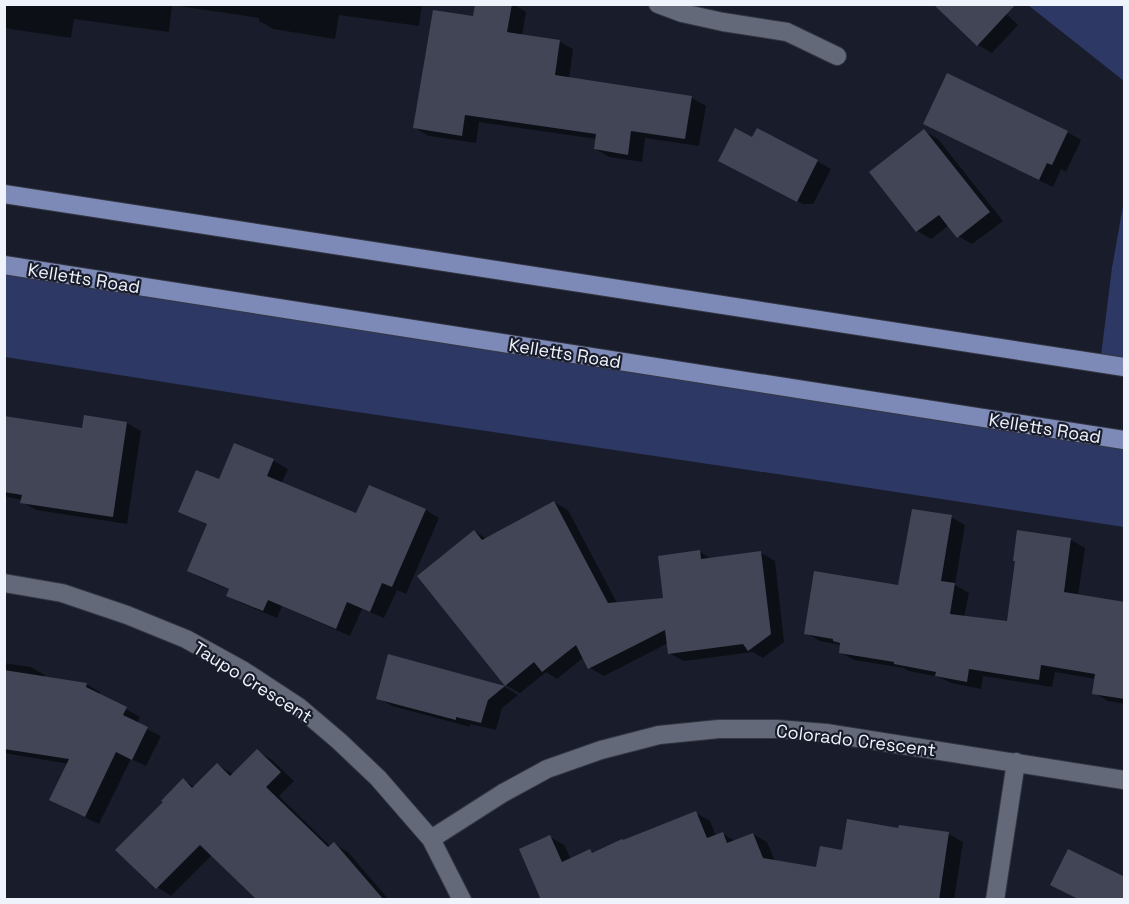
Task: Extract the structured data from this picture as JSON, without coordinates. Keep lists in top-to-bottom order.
{
  "streets": {
    "main road": ["Kelletts Road"],
    "street": ["Taupo Crescent", "Colorado Crescent"]
  },
  "crossings": [
    ["Taupo Crescent", "Colorado Crescent"]
  ]
}
